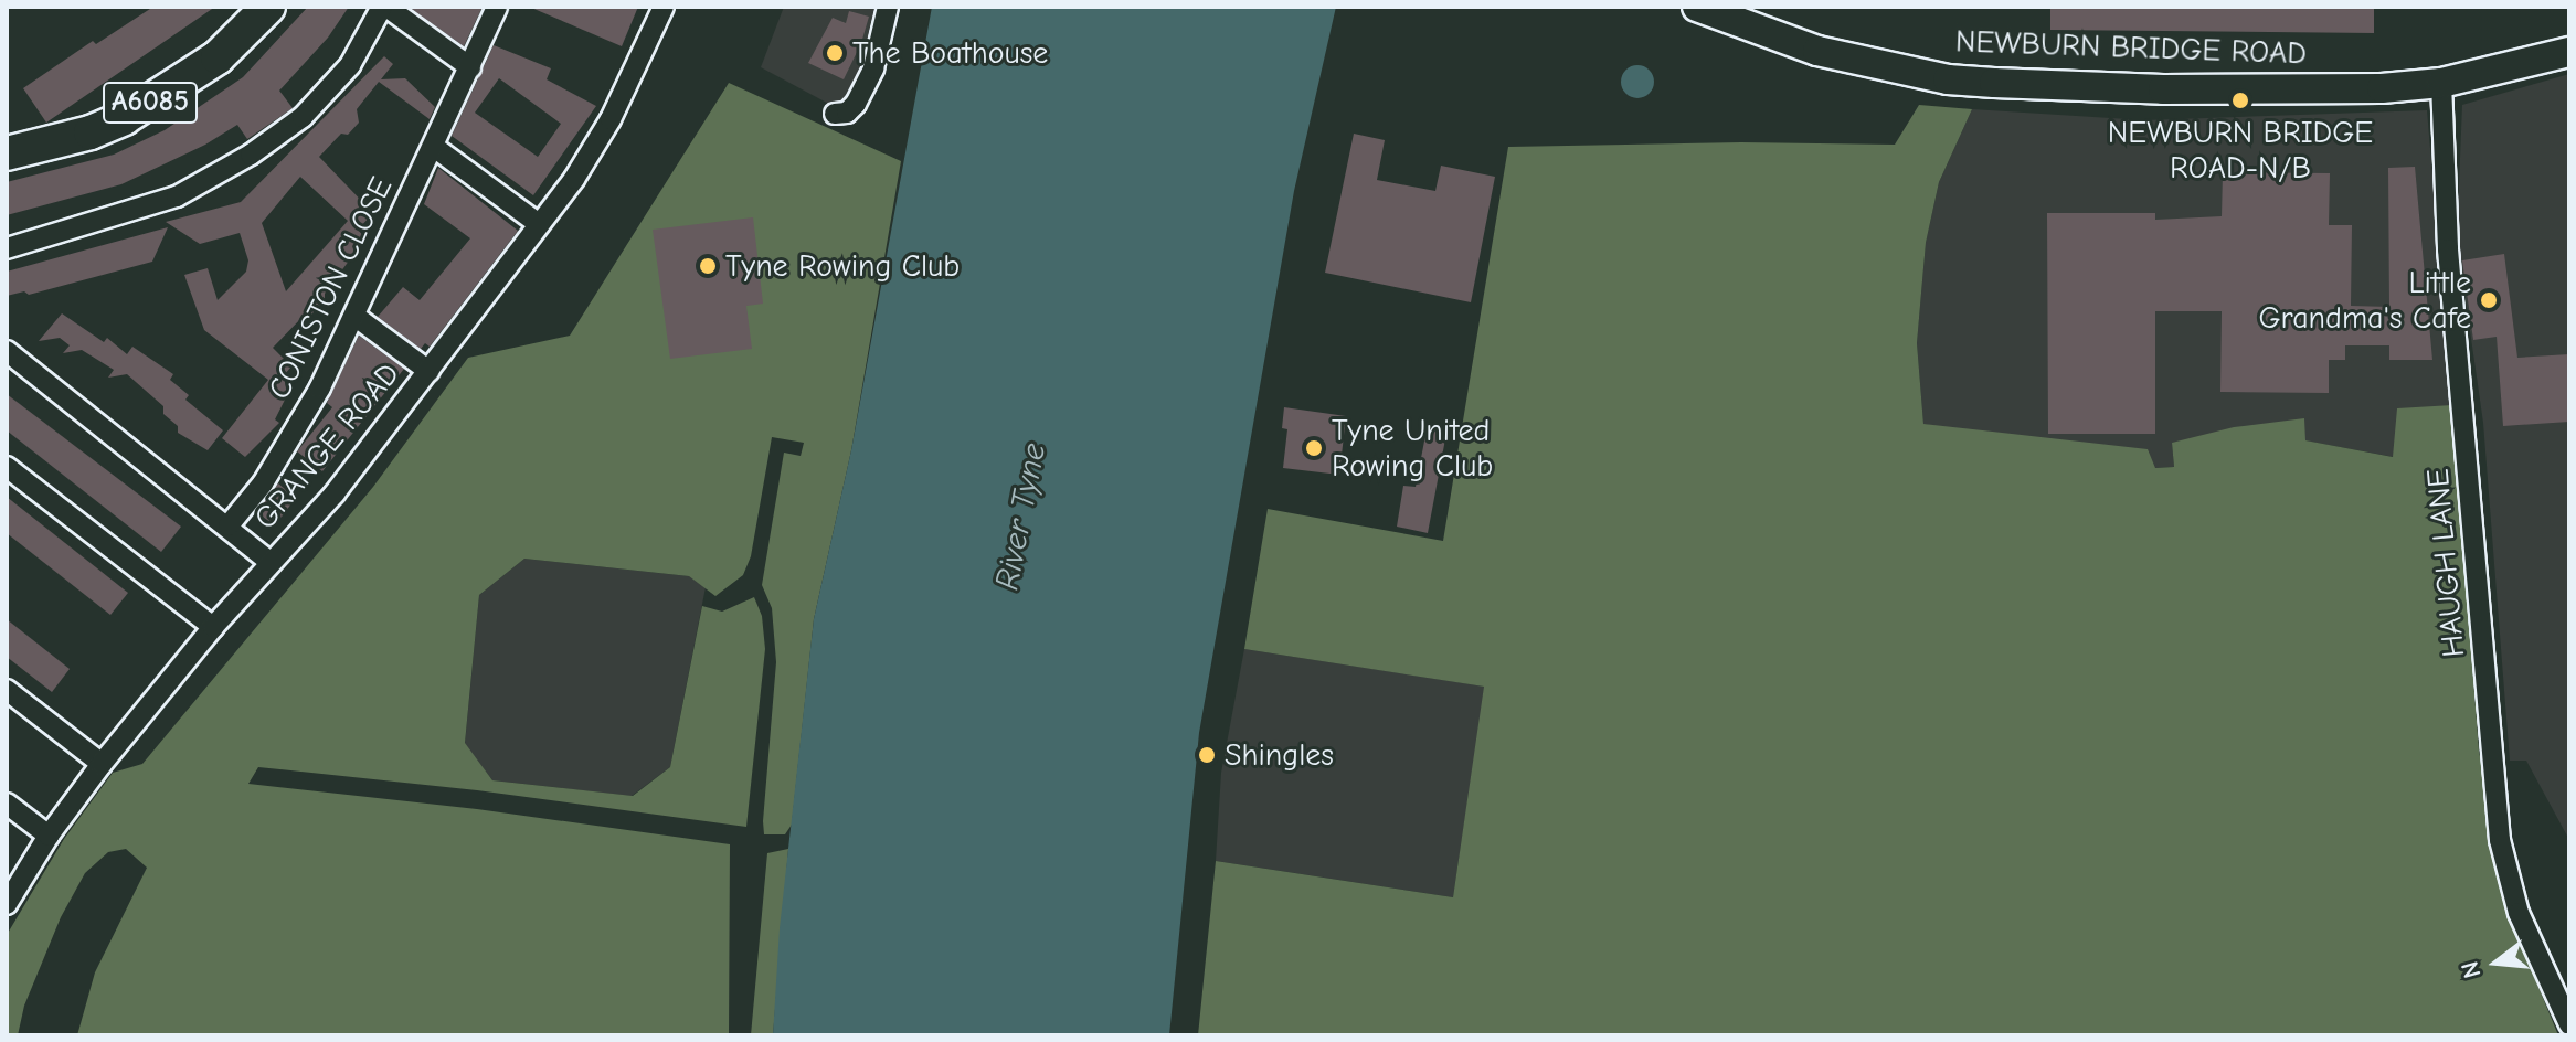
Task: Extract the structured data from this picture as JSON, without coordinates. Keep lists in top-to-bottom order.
{
  "streets": {
    "main road": ["A6085"],
    "street": [
      "NEWBURN BRIDGE ROAD",
      "CONISTON CLOSE",
      "GRANGE ROAD",
      "HAUGH LANE"
    ]
  },
  "crossings": [
    ["NEWBURN BRIDGE ROAD", "HAUGH LANE"]
  ],
  "water": ["River Tyne"],
  "places": [
    "The Boathouse",
    "NEWBURN BRIDGE ROAD-N/B",
    "Tyne Rowing Club",
    "Little Grandma's Cafe",
    "Tyne United Rowing Club",
    "Shingles"
  ],
  "north": "left"
}
